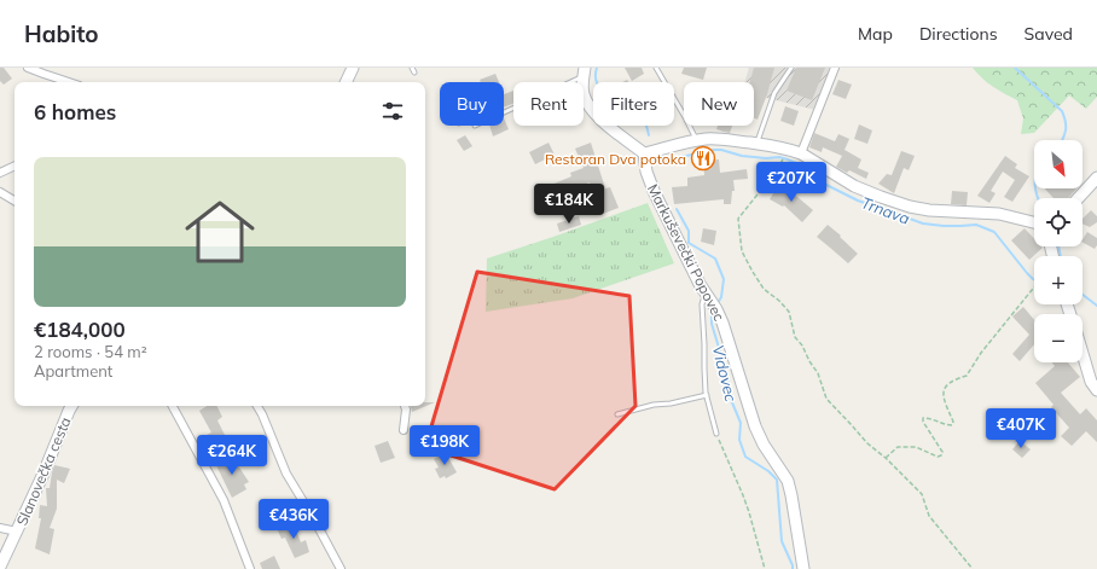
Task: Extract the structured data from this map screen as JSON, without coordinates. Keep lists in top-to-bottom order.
{
  "streets": {
    "street": ["Markuševečki Popovec", "Slanovečka cesta"]
  },
  "water": ["Trnava", "Vidovec"],
  "places": {
    "restaurant": ["Restoran Dva potoka"]
  },
  "north": "bottom right",
  "page": {
    "header": "Habito",
    "nav": ["Map", "Directions", "Saved"],
    "chip": [
      "Buy",
      "Rent",
      "Filters",
      "New"
    ],
    "heading": "6 homes",
    "map_buttons": ["+", "−"],
    "list": [
      {
        "name": "€184,000",
        "note": "2 rooms · 54 m² · Apartment"
      }
    ],
    "price": [
      "€207K",
      "€184K",
      "€407K",
      "€198K",
      "€264K",
      "€436K"
    ]
  }
}
